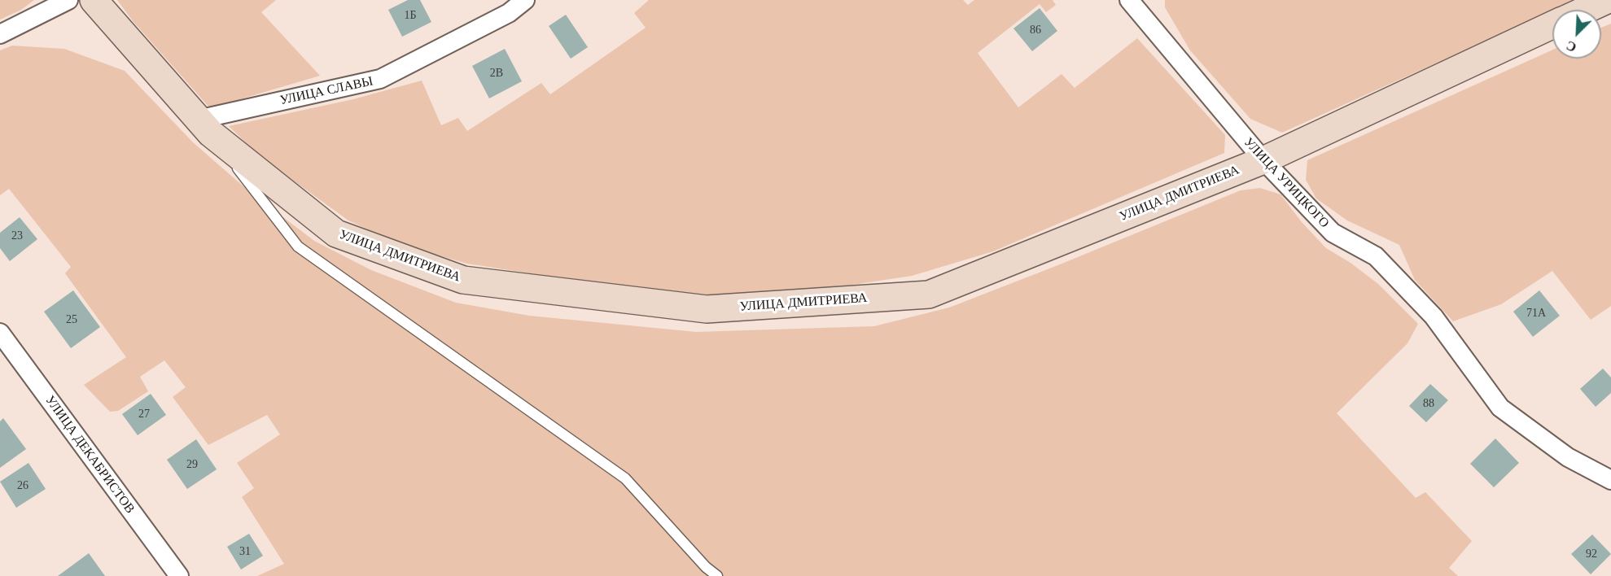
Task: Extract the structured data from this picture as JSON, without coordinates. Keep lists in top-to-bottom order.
{
  "streets": {
    "street": [
      "УЛИЦА СЛАВЫ",
      "УЛИЦА УРИЦКОГО",
      "УЛИЦА ДМИТРИЕВА",
      "УЛИЦА ДЕКАБРИСТОВ"
    ]
  },
  "crossings": [
    ["УЛИЦА СЛАВЫ", "УЛИЦА ДМИТРИЕВА"],
    ["УЛИЦА УРИЦКОГО", "УЛИЦА ДМИТРИЕВА"]
  ],
  "house_numbers": [
    "1Б",
    "86",
    "2В",
    "23",
    "71А",
    "25",
    "88",
    "27",
    "29",
    "26",
    "31",
    "92"
  ],
  "north": "bottom left"
}
